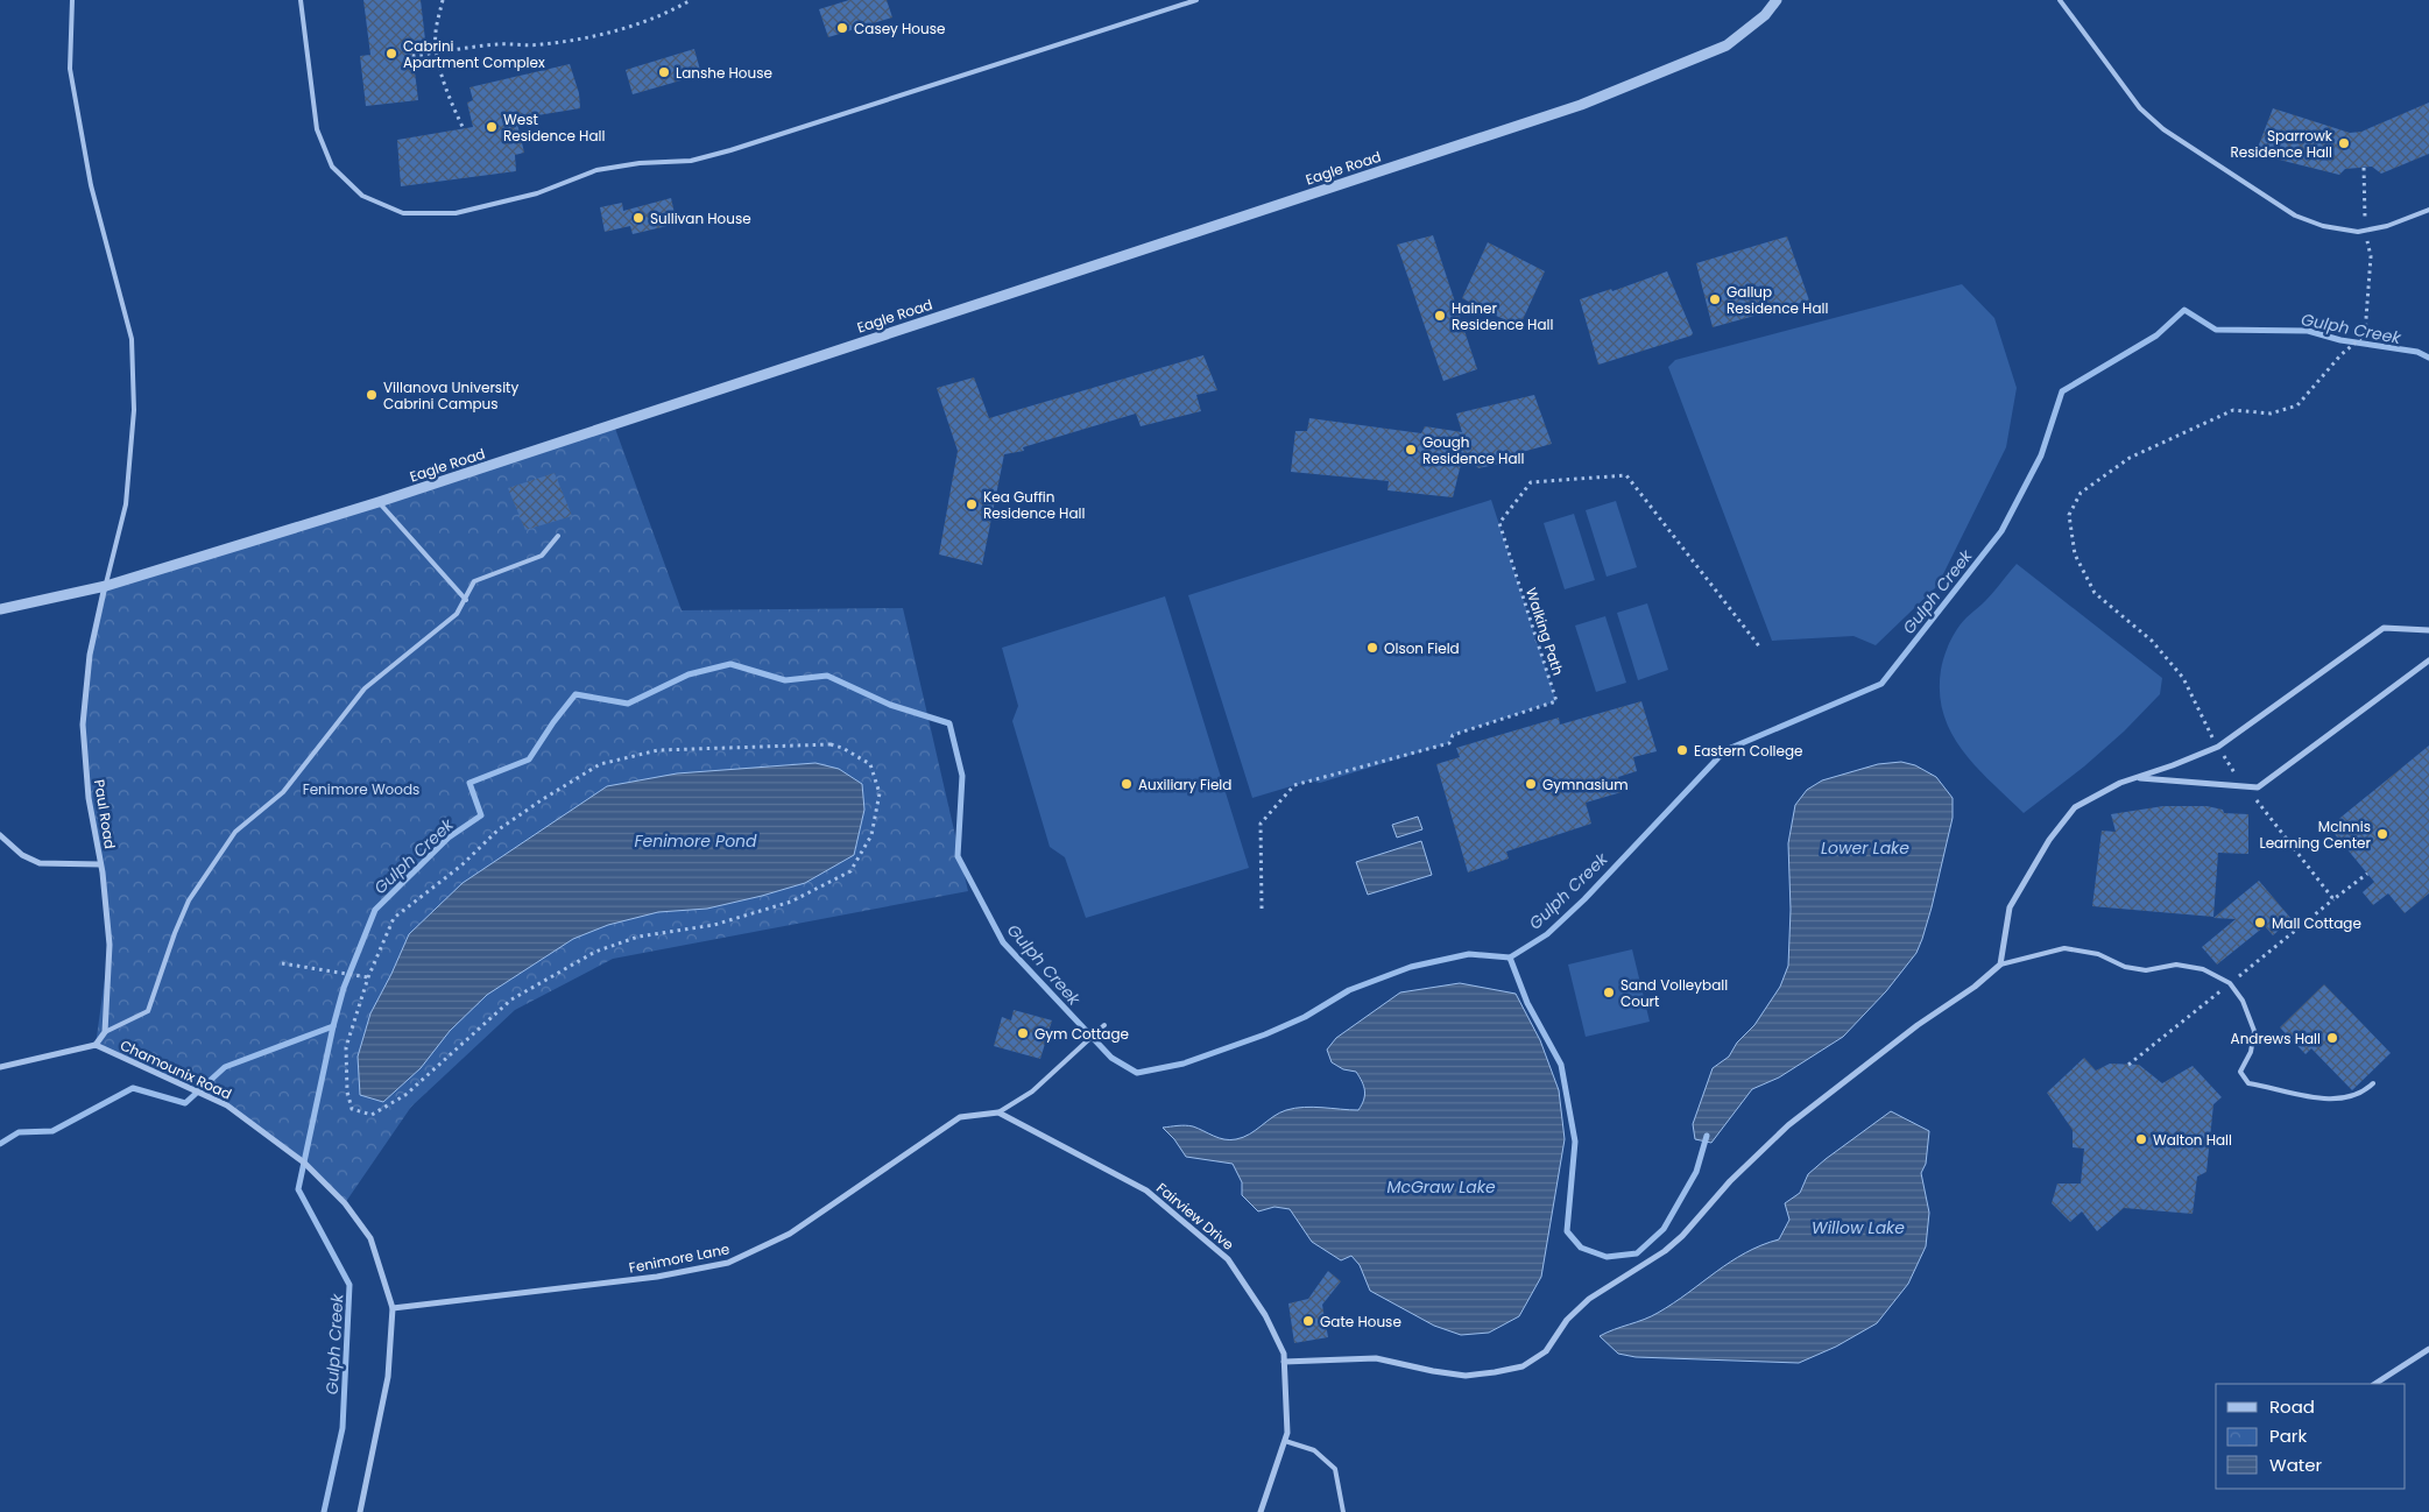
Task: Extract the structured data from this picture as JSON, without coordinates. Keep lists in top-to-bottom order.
{
  "streets": {
    "street": [
      "Eagle Road",
      "Paul Road",
      "Chamounix Road",
      "Fairview Drive",
      "Fenimore Lane"
    ],
    "path": ["Walking Path"]
  },
  "crossings": [
    ["Eagle Road", "Paul Road"],
    ["Chamounix Road", "Fenimore Lane"],
    ["Fairview Drive", "Fenimore Lane"]
  ],
  "water": [
    "Gulph Creek",
    "Fenimore Pond",
    "Lower Lake",
    "McGraw Lake",
    "Willow Lake"
  ],
  "parks": ["Fenimore Woods"],
  "places": [
    "Casey House",
    "Cabrini Apartment Complex",
    "Lanshe House",
    "West Residence Hall",
    "Sparrowk Residence Hall",
    "Sullivan House",
    "Gallup Residence Hall",
    "Hainer Residence Hall",
    "Villanova University Cabrini Campus",
    "Gough Residence Hall",
    "Kea Guffin Residence Hall",
    "Olson Field",
    "Eastern College",
    "Auxiliary Field",
    "Gymnasium",
    "McInnis Learning Center",
    "Mall Cottage",
    "Sand Volleyball Court",
    "Gym Cottage",
    "Andrews Hall",
    "Walton Hall",
    "Gate House"
  ],
  "legend": ["Road", "Park", "Water"]
}
